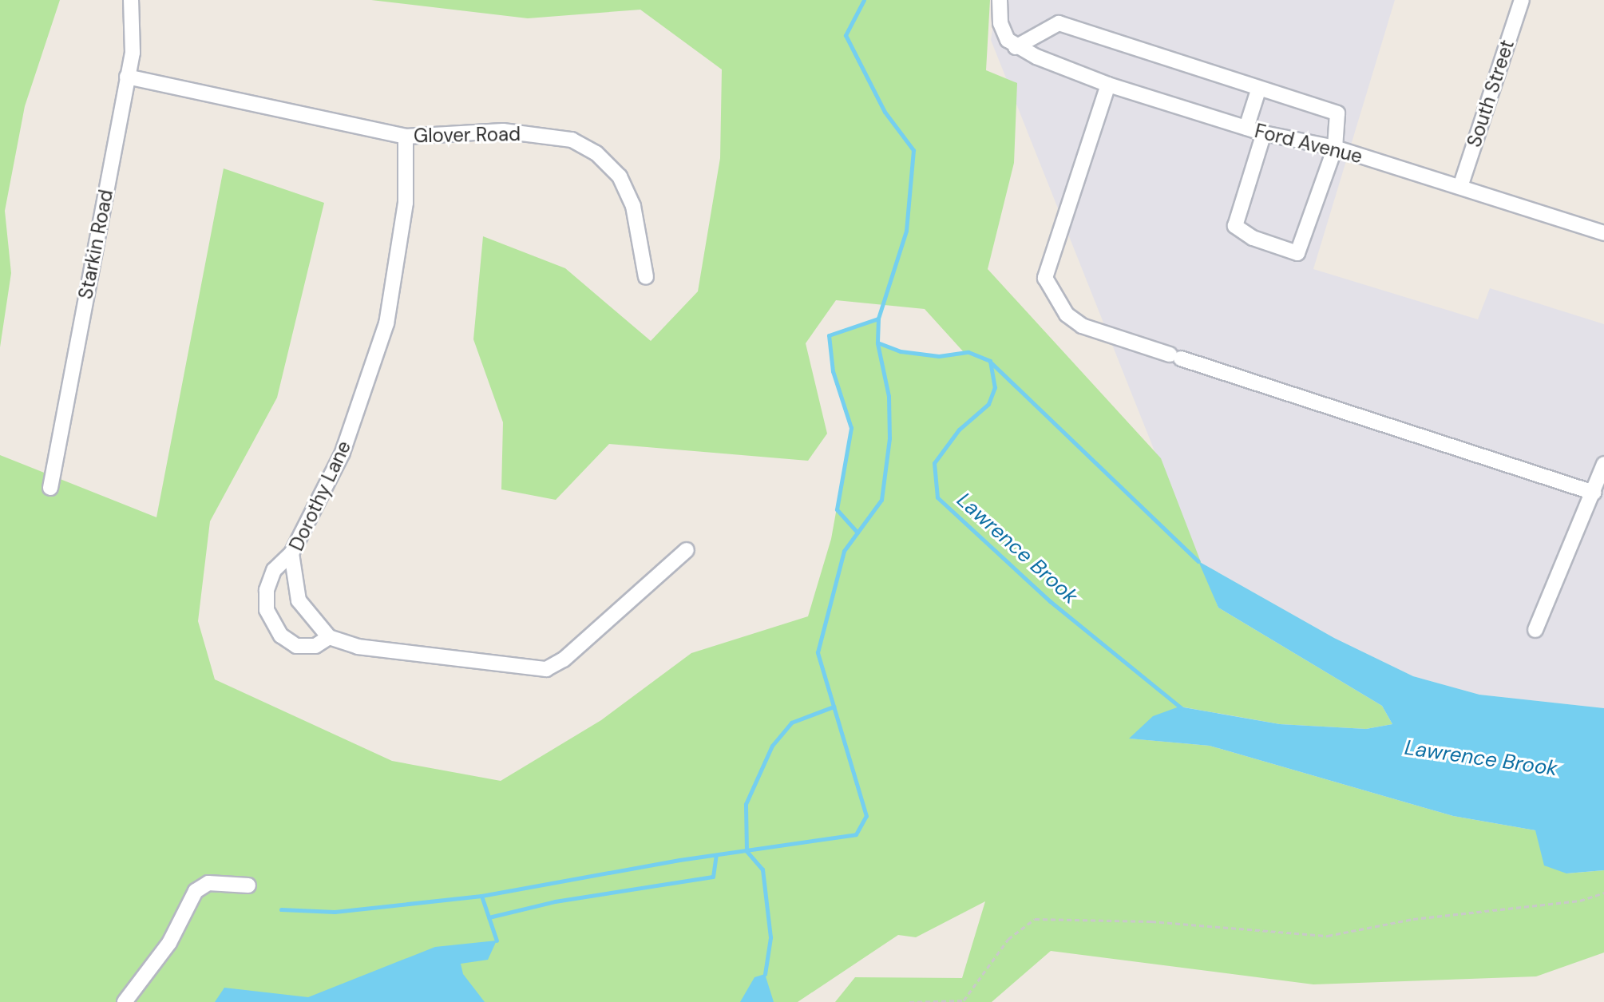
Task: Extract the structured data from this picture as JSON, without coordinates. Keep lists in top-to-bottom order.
{
  "streets": {
    "street": [
      "South Street",
      "Glover Road",
      "Ford Avenue",
      "Starkin Road",
      "Dorothy Lane"
    ]
  },
  "crossings": [
    ["South Street", "Ford Avenue"],
    ["Glover Road", "Starkin Road"],
    ["Glover Road", "Dorothy Lane"]
  ],
  "water": ["Lawrence Brook"]
}
